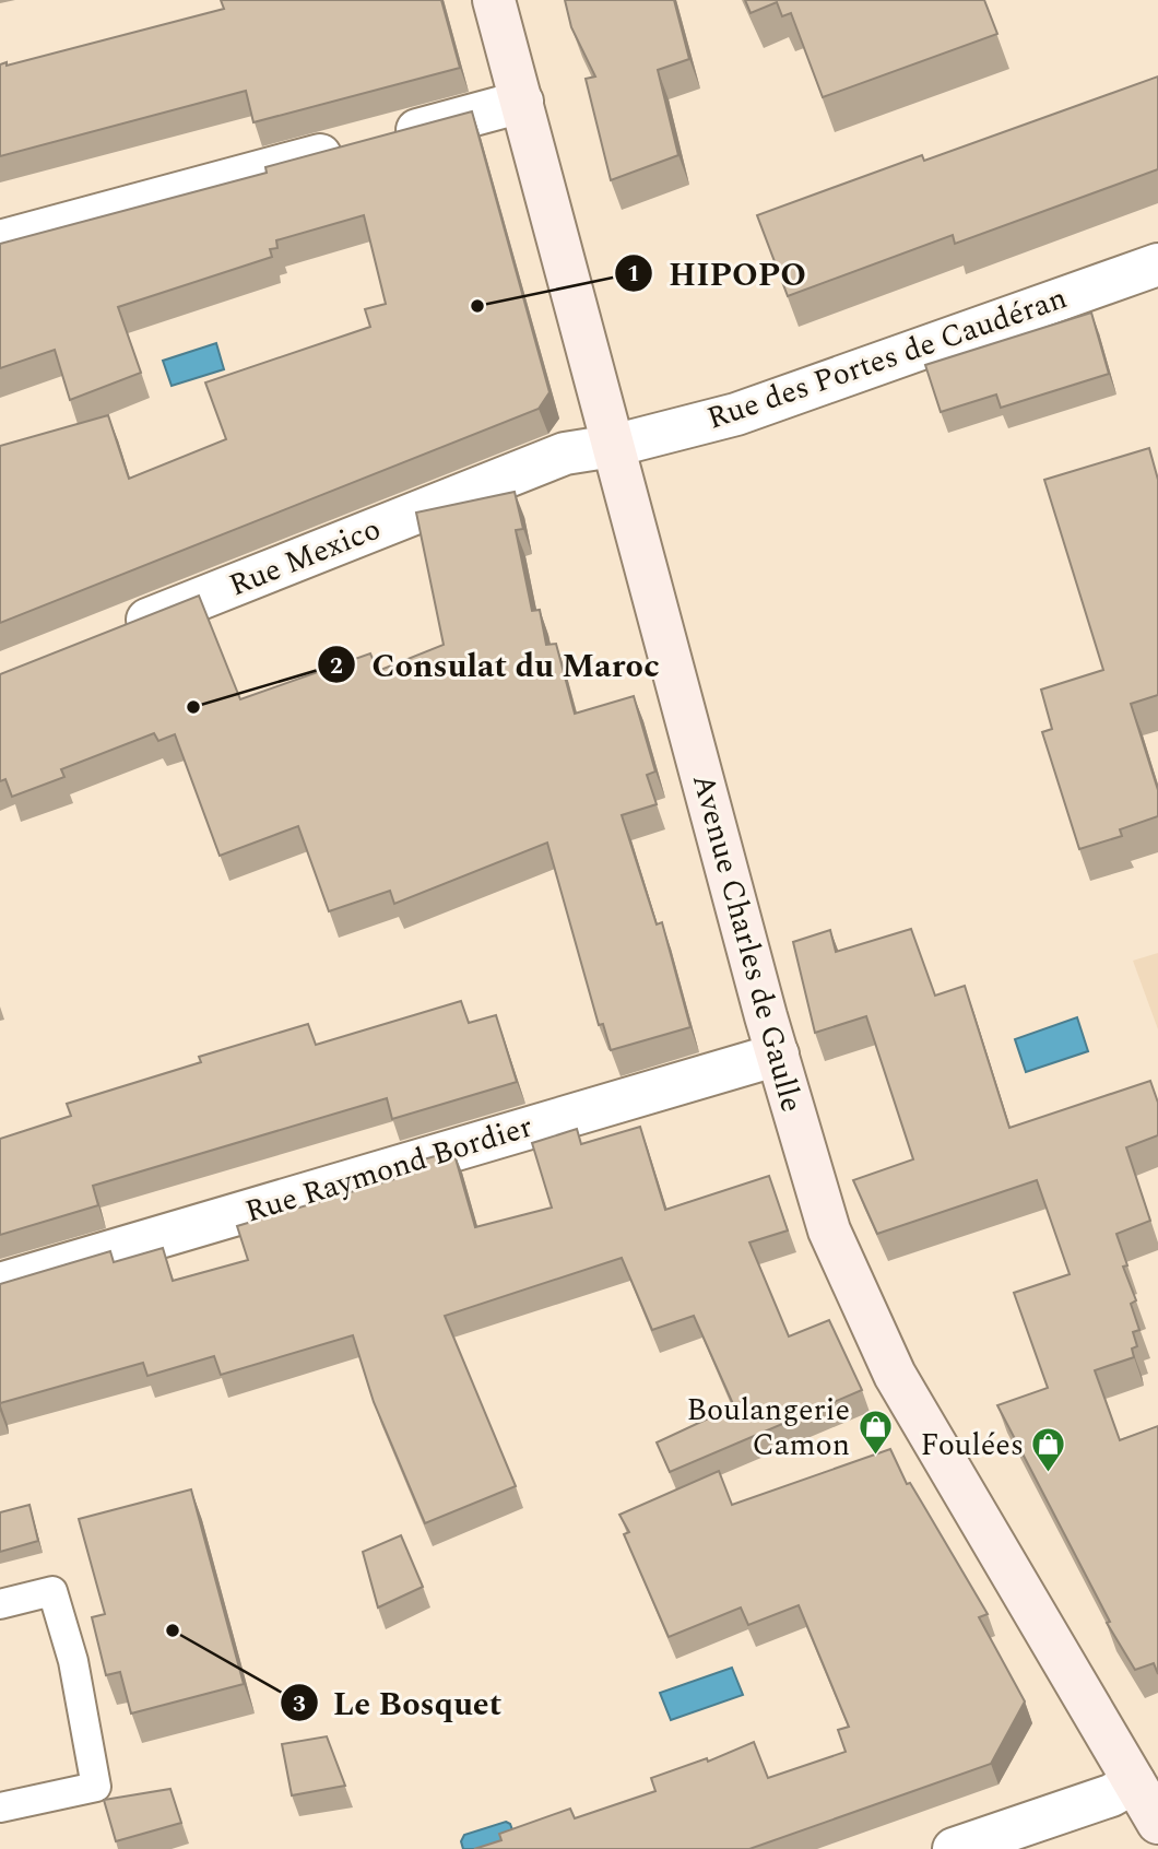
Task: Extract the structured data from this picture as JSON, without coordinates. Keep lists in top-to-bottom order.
{
  "streets": {
    "main road": ["Avenue Charles de Gaulle"],
    "street": ["Rue des Portes de Caudéran", "Rue Mexico", "Rue Raymond Bordier"]
  },
  "crossings": [
    ["Rue des Portes de Caudéran", "Rue Mexico"],
    ["Rue des Portes de Caudéran", "Avenue Charles de Gaulle"],
    ["Rue Mexico", "Avenue Charles de Gaulle"],
    ["Avenue Charles de Gaulle", "Rue Raymond Bordier"]
  ],
  "places": {
    "other": ["HIPOPO", "Consulat du Maroc", "Le Bosquet"],
    "shop": ["Boulangerie Camon", "Foulées"]
  }
}
